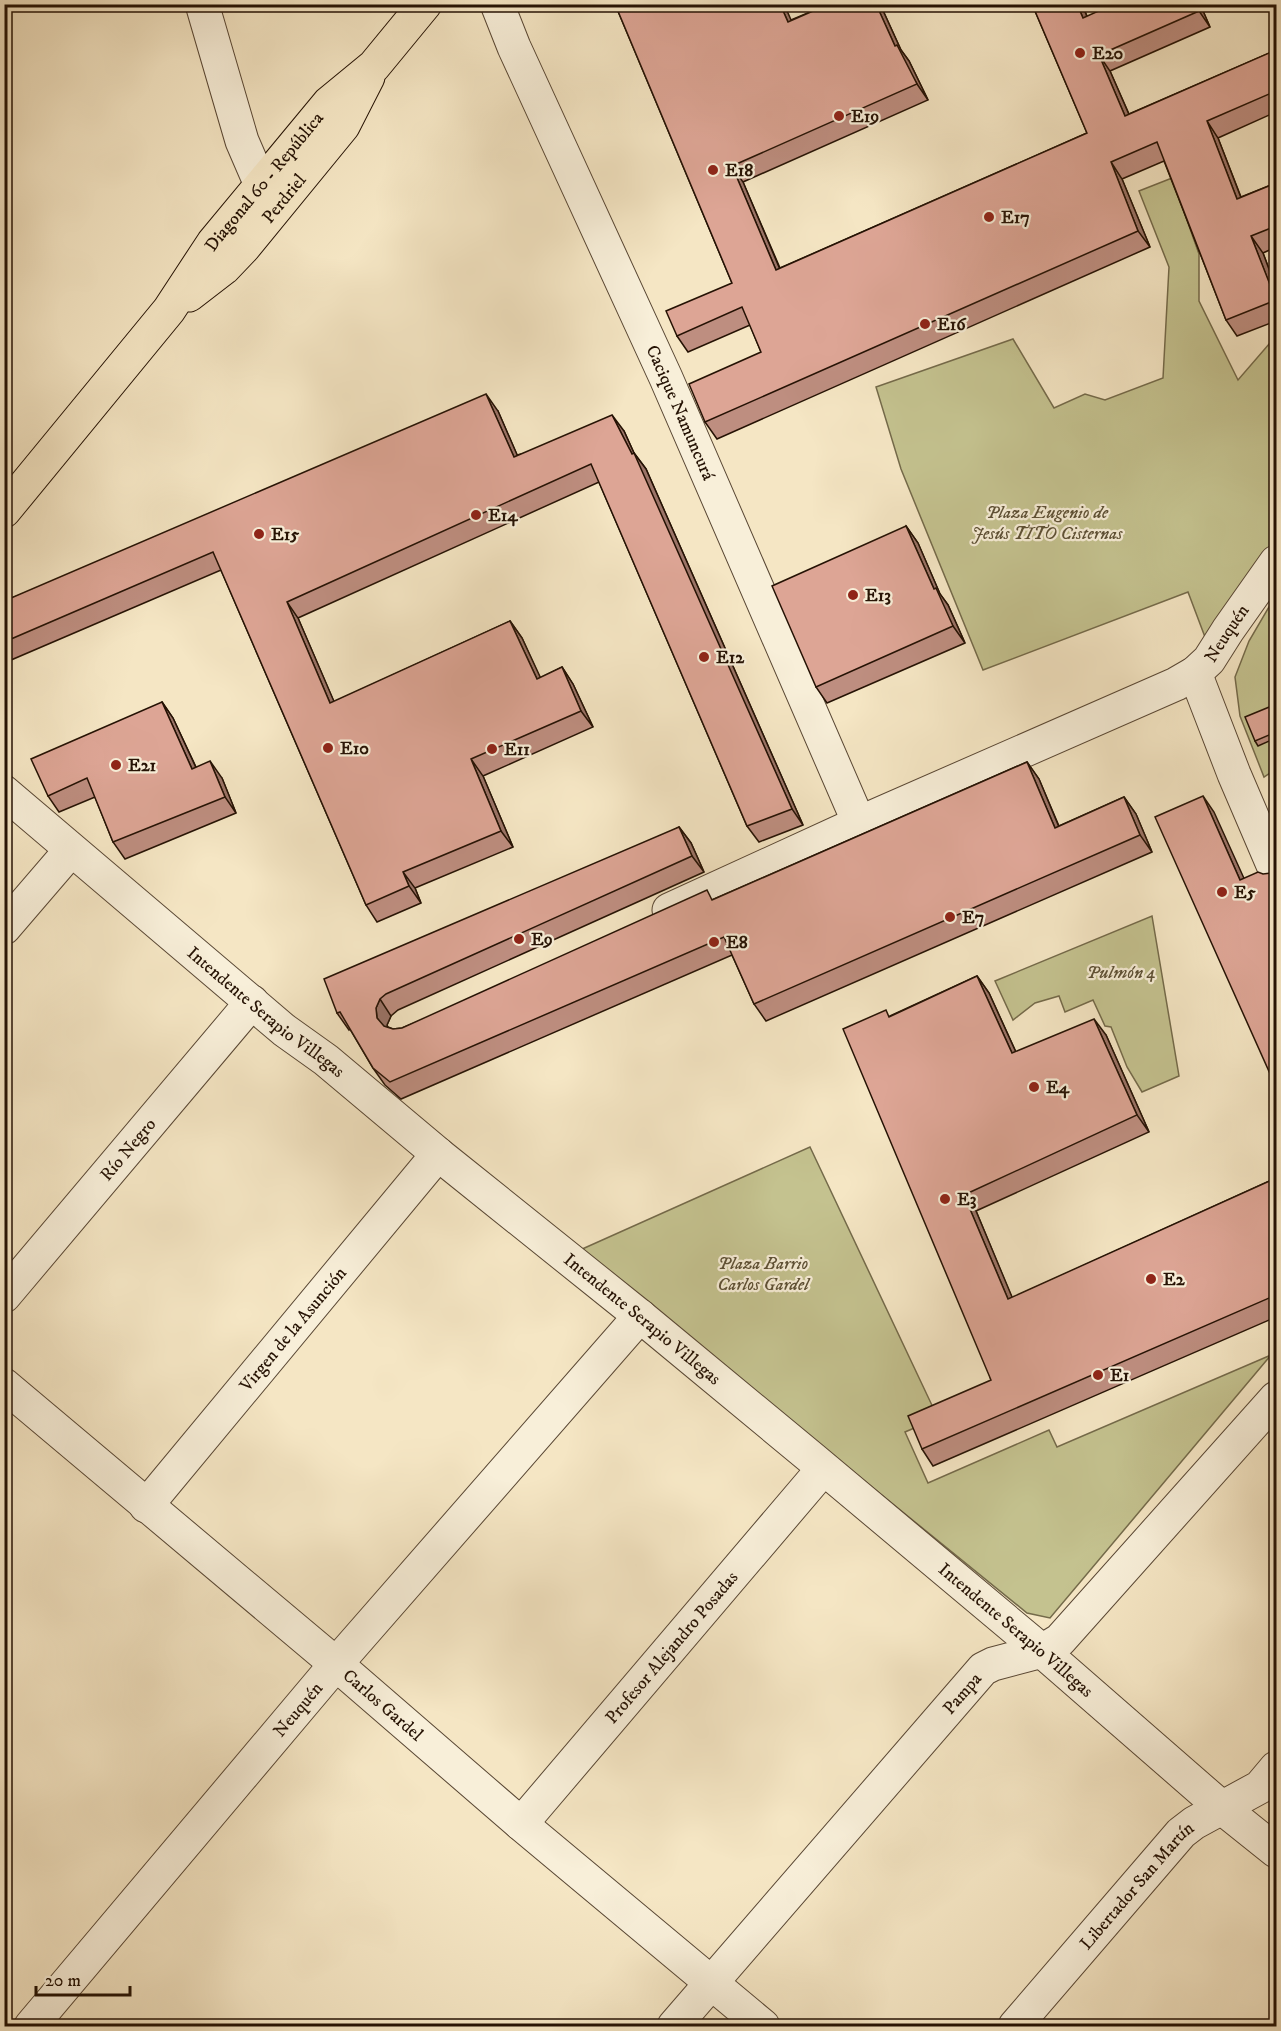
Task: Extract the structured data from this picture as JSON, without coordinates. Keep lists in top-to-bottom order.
{
  "streets": {
    "main road": ["Diagonal 60 - República", "Perdriel"],
    "street": [
      "Cacique Namuncurá",
      "Neuquén",
      "Intendente Serapio Villegas",
      "Río Negro",
      "Virgen de la Asunción",
      "Profesor Alejandro Posadas",
      "Pampa",
      "Carlos Gardel",
      "Libertador San Martín"
    ]
  },
  "crossings": [
    ["Diagonal 60 - República", "Perdriel"],
    ["Cacique Namuncurá", "Neuquén"],
    ["Neuquén", "Intendente Serapio Villegas"],
    ["Neuquén", "Carlos Gardel"],
    ["Intendente Serapio Villegas", "Río Negro"],
    ["Intendente Serapio Villegas", "Virgen de la Asunción"],
    ["Intendente Serapio Villegas", "Profesor Alejandro Posadas"],
    ["Intendente Serapio Villegas", "Pampa"],
    ["Intendente Serapio Villegas", "Libertador San Martín"],
    ["Virgen de la Asunción", "Carlos Gardel"],
    ["Profesor Alejandro Posadas", "Carlos Gardel"],
    ["Pampa", "Carlos Gardel"]
  ],
  "parks": ["Plaza Eugenio de Jesús TITO Cisternas", "Pulmón 4", "Plaza Barrio Carlos Gardel"],
  "places": [
    "E20",
    "E19",
    "E18",
    "E17",
    "E16",
    "E14",
    "E15",
    "E13",
    "E12",
    "E10",
    "E11",
    "E21",
    "E5",
    "E7",
    "E9",
    "E8",
    "E4",
    "E3",
    "E2",
    "E1"
  ],
  "scale_bar": "20 m"
}
